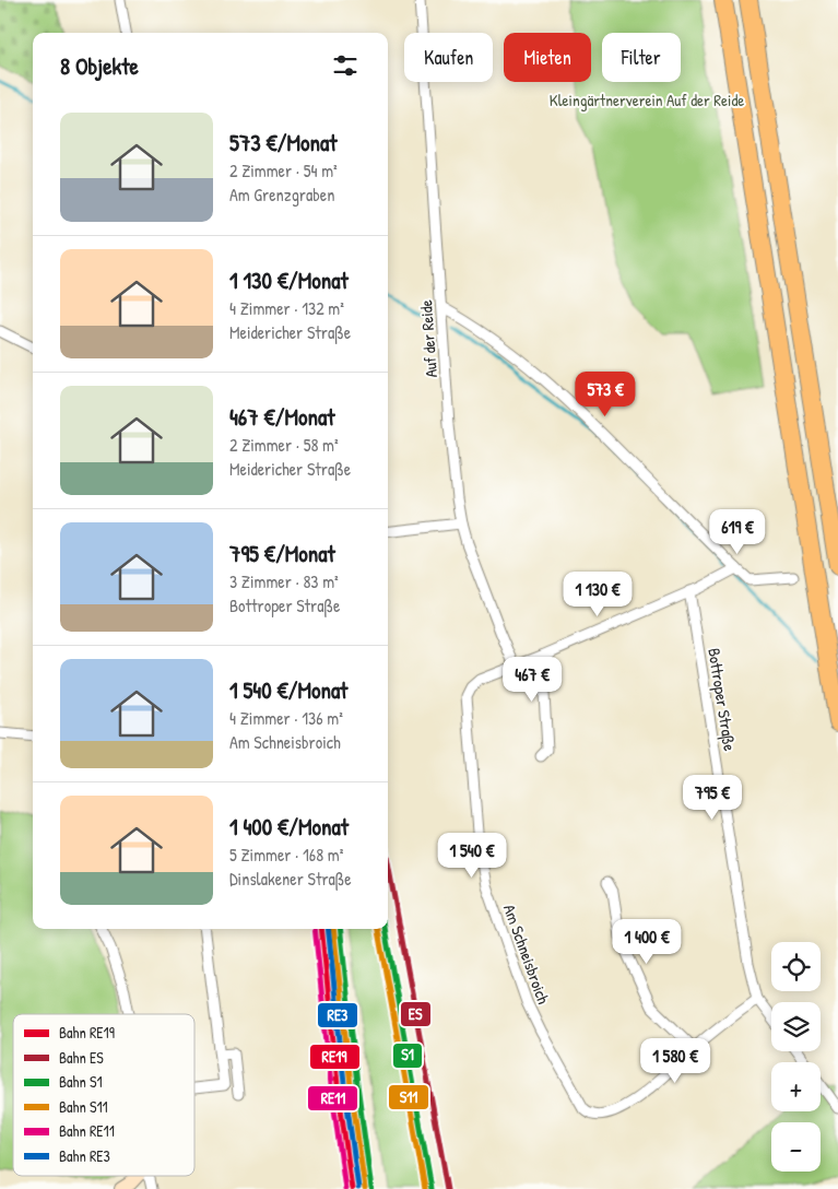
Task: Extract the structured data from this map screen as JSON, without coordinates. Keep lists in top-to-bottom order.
{
  "streets": {
    "street": ["Auf der Reide", "Bottroper Straße", "Am Schneisbroich"]
  },
  "crossings": [
    ["Auf der Reide", "Am Schneisbroich"],
    ["Bottroper Straße", "Am Schneisbroich"]
  ],
  "parks": ["Kleingärtnerverein Auf der Reide"],
  "lines": [
    "rail line ES",
    "rail line RE19",
    "rail line S1",
    "rail line S11",
    "rail line RE11",
    "rail line RE3"
  ],
  "legend": [
    "Bahn RE19",
    "Bahn ES",
    "Bahn S1",
    "Bahn S11",
    "Bahn RE11",
    "Bahn RE3"
  ],
  "page": {
    "chip": ["Kaufen", "Mieten", "Filter"],
    "heading": "8 Objekte",
    "list": [
      {
        "name": "573 €/Monat",
        "note": "2 Zimmer · 54 m² · Am Grenzgraben"
      },
      {
        "name": "1 130 €/Monat",
        "note": "4 Zimmer · 132 m² · Meidericher Straße"
      },
      {
        "name": "467 €/Monat",
        "note": "2 Zimmer · 58 m² · Meidericher Straße"
      },
      {
        "name": "795 €/Monat",
        "note": "3 Zimmer · 83 m² · Bottroper Straße"
      },
      {
        "name": "1 540 €/Monat",
        "note": "4 Zimmer · 136 m² · Am Schneisbroich"
      },
      {
        "name": "1 400 €/Monat",
        "note": "5 Zimmer · 168 m² · Dinslakener Straße"
      }
    ],
    "price": [
      "573 €",
      "619 €",
      "1 130 €",
      "467 €",
      "795 €",
      "1 540 €",
      "1 400 €",
      "1 580 €"
    ],
    "map_buttons": ["+", "−"]
  }
}
